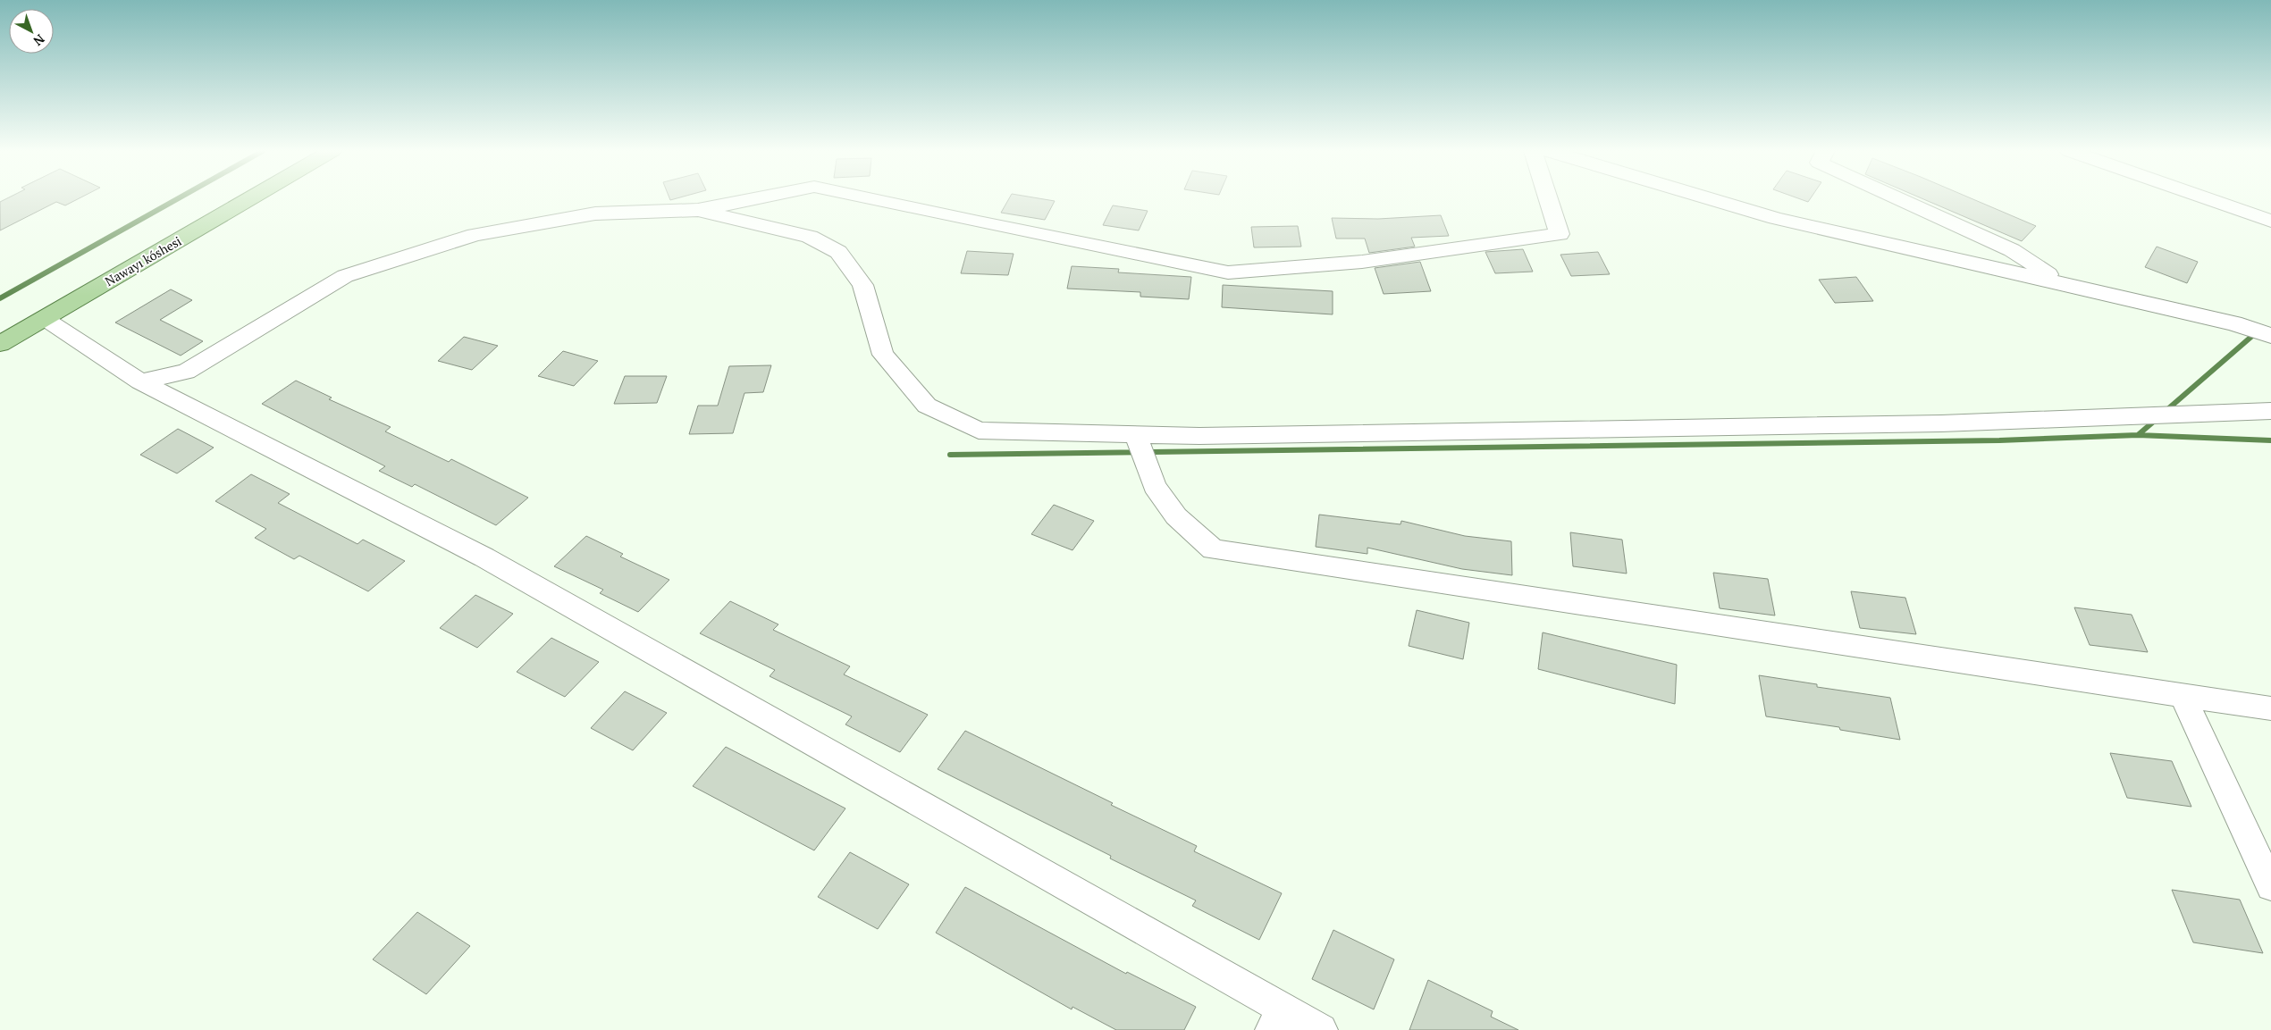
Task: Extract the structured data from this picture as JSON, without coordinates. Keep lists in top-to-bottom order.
{
  "streets": {
    "main road": ["Nawayı kóshesi"]
  },
  "north": "bottom right"
}
